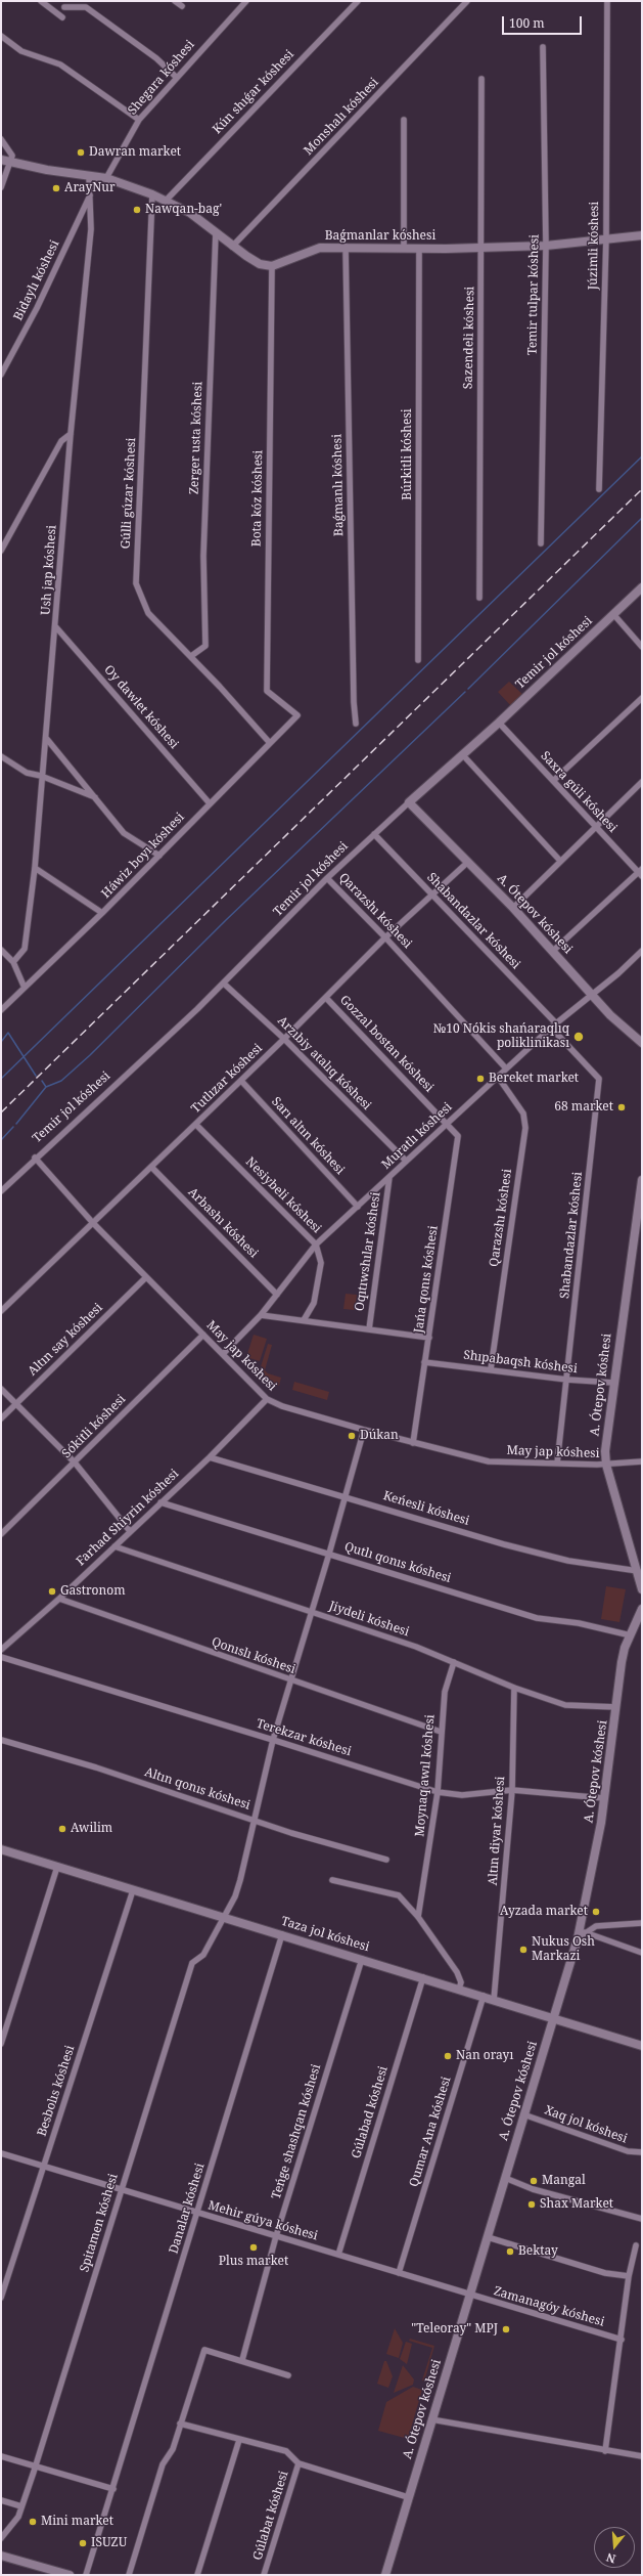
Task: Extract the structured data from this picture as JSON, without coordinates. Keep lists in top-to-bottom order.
{
  "streets": {
    "street": [
      "Shegara kóshesi",
      "Kún shıǵar kóshesi",
      "Monshalı kóshesi",
      "Baǵmanlar kóshesi",
      "Júzimli kóshesi",
      "Bidaylı kóshesi",
      "Temir tulpar kóshesi",
      "Sazendeli kóshesi",
      "Zerger usta kóshesi",
      "Búrkitli kóshesi",
      "Baǵmanlı kóshesi",
      "Gúlli gúzar kóshesi",
      "Bota kóz kóshesi",
      "Ush jap kóshesi",
      "Temir jol kóshesi",
      "Oy dawlet kóshesi",
      "Saxra gúli kóshesi",
      "Háwiz boyı kóshesi",
      "Qarazshı kóshesi",
      "A. Ótepov kóshesi",
      "Shabandazlar kóshesi",
      "Gozzal bostan kóshesi",
      "Arzıbiy atalıq kóshesi",
      "Tutlızar kóshesi",
      "Sarı altın kóshesi",
      "Muratlı kóshesi",
      "Nesiybeli kóshesi",
      "Arbashı kóshesi",
      "Oqıtıwshılar kóshesi",
      "Jańa qonıs kóshesi",
      "Altın say kóshesi",
      "May jap kóshesi",
      "Shıpabaqsh kóshesi",
      "Sókitli kóshesi",
      "Keńesli kóshesi",
      "Farhad Shiyrin kóshesi",
      "Qutlı qonıs kóshesi",
      "Jiydeli kóshesi",
      "Qonıslı kóshesi",
      "Terekzar kóshesi",
      "Moynaq awıl kóshesi",
      "Altın qonıs kóshesi",
      "Altın diyar kóshesi",
      "Taza jol kóshesi",
      "Besbolıs kóshesi",
      "Gúlabad kóshesi",
      "Xaq jol kóshesi",
      "Teńge shashqan kóshesi",
      "Qumar Ana kóshesi",
      "Danalar kóshesi",
      "Mehir gúyа kóshesi",
      "Spitamen kóshesi",
      "Zamanagóy kóshesi",
      "Gúlabat kóshesi"
    ]
  },
  "crossings": [
    ["Baǵmanlar kóshesi", "Júzimli kóshesi"],
    ["Baǵmanlar kóshesi", "Temir tulpar kóshesi"],
    ["Baǵmanlar kóshesi", "Sazendeli kóshesi"],
    ["Baǵmanlar kóshesi", "Búrkitli kóshesi"],
    ["Baǵmanlar kóshesi", "Baǵmanlı kóshesi"],
    ["Baǵmanlar kóshesi", "Bota kóz kóshesi"],
    ["Bidaylı kóshesi", "Ush jap kóshesi"],
    ["Zerger usta kóshesi", "Gúlli gúzar kóshesi"],
    ["Gúlli gúzar kóshesi", "Háwiz boyı kóshesi"],
    ["Bota kóz kóshesi", "Háwiz boyı kóshesi"],
    ["Ush jap kóshesi", "Oy dawlet kóshesi"],
    ["Temir jol kóshesi", "Saxra gúli kóshesi"],
    ["Temir jol kóshesi", "Qarazshı kóshesi"],
    ["Temir jol kóshesi", "A. Ótepov kóshesi"],
    ["Temir jol kóshesi", "Shabandazlar kóshesi"],
    ["Temir jol kóshesi", "Arzıbiy atalıq kóshesi"],
    ["Temir jol kóshesi", "May jap kóshesi"],
    ["Oy dawlet kóshesi", "Háwiz boyı kóshesi"],
    ["Qarazshı kóshesi", "Tutlızar kóshesi"],
    ["Qarazshı kóshesi", "Muratlı kóshesi"],
    ["Qarazshı kóshesi", "Shıpabaqsh kóshesi"],
    ["A. Ótepov kóshesi", "Tutlızar kóshesi"],
    ["A. Ótepov kóshesi", "Muratlı kóshesi"],
    ["A. Ótepov kóshesi", "May jap kóshesi"],
    ["A. Ótepov kóshesi", "Shıpabaqsh kóshesi"],
    ["A. Ótepov kóshesi", "Keńesli kóshesi"],
    ["A. Ótepov kóshesi", "Qutlı qonıs kóshesi"],
    ["A. Ótepov kóshesi", "Jiydeli kóshesi"],
    ["A. Ótepov kóshesi", "Terekzar kóshesi"],
    ["A. Ótepov kóshesi", "Taza jol kóshesi"],
    ["A. Ótepov kóshesi", "Xaq jol kóshesi"],
    ["A. Ótepov kóshesi", "Mehir gúyа kóshesi"],
    ["A. Ótepov kóshesi", "Zamanagóy kóshesi"],
    ["Shabandazlar kóshesi", "Tutlızar kóshesi"],
    ["Shabandazlar kóshesi", "Muratlı kóshesi"],
    ["Shabandazlar kóshesi", "May jap kóshesi"],
    ["Shabandazlar kóshesi", "Shıpabaqsh kóshesi"],
    ["Gozzal bostan kóshesi", "Tutlızar kóshesi"],
    ["Gozzal bostan kóshesi", "Muratlı kóshesi"],
    ["Gozzal bostan kóshesi", "Jańa qonıs kóshesi"],
    ["Arzıbiy atalıq kóshesi", "Tutlızar kóshesi"],
    ["Arzıbiy atalıq kóshesi", "Muratlı kóshesi"],
    ["Tutlızar kóshesi", "Sarı altın kóshesi"],
    ["Tutlızar kóshesi", "Nesiybeli kóshesi"],
    ["Tutlızar kóshesi", "Arbashı kóshesi"],
    ["Tutlızar kóshesi", "May jap kóshesi"],
    ["Sarı altın kóshesi", "Muratlı kóshesi"],
    ["Muratlı kóshesi", "Nesiybeli kóshesi"],
    ["Muratlı kóshesi", "Arbashı kóshesi"],
    ["Muratlı kóshesi", "Oqıtıwshılar kóshesi"],
    ["Muratlı kóshesi", "Jańa qonıs kóshesi"],
    ["Muratlı kóshesi", "May jap kóshesi"],
    ["Jańa qonıs kóshesi", "May jap kóshesi"],
    ["Jańa qonıs kóshesi", "Shıpabaqsh kóshesi"],
    ["Altın say kóshesi", "May jap kóshesi"],
    ["May jap kóshesi", "Sókitli kóshesi"],
    ["May jap kóshesi", "Farhad Shiyrin kóshesi"],
    ["May jap kóshesi", "Spitamen kóshesi"],
    ["Keńesli kóshesi", "Farhad Shiyrin kóshesi"],
    ["Keńesli kóshesi", "Spitamen kóshesi"],
    ["Farhad Shiyrin kóshesi", "Qutlı qonıs kóshesi"],
    ["Farhad Shiyrin kóshesi", "Jiydeli kóshesi"],
    ["Farhad Shiyrin kóshesi", "Qonıslı kóshesi"],
    ["Qutlı qonıs kóshesi", "Spitamen kóshesi"],
    ["Jiydeli kóshesi", "Moynaq awıl kóshesi"],
    ["Jiydeli kóshesi", "Altın diyar kóshesi"],
    ["Jiydeli kóshesi", "Spitamen kóshesi"],
    ["Qonıslı kóshesi", "Moynaq awıl kóshesi"],
    ["Qonıslı kóshesi", "Spitamen kóshesi"],
    ["Terekzar kóshesi", "Moynaq awıl kóshesi"],
    ["Terekzar kóshesi", "Altın diyar kóshesi"],
    ["Terekzar kóshesi", "Spitamen kóshesi"],
    ["Altın qonıs kóshesi", "Spitamen kóshesi"],
    ["Altın diyar kóshesi", "Taza jol kóshesi"],
    ["Taza jol kóshesi", "Besbolıs kóshesi"],
    ["Taza jol kóshesi", "Gúlabad kóshesi"],
    ["Taza jol kóshesi", "Teńge shashqan kóshesi"],
    ["Taza jol kóshesi", "Qumar Ana kóshesi"],
    ["Taza jol kóshesi", "Danalar kóshesi"],
    ["Taza jol kóshesi", "Spitamen kóshesi"],
    ["Besbolıs kóshesi", "Mehir gúyа kóshesi"],
    ["Gúlabad kóshesi", "Mehir gúyа kóshesi"],
    ["Teńge shashqan kóshesi", "Mehir gúyа kóshesi"],
    ["Qumar Ana kóshesi", "Mehir gúyа kóshesi"],
    ["Danalar kóshesi", "Mehir gúyа kóshesi"],
    ["Mehir gúyа kóshesi", "Spitamen kóshesi"],
    ["Mehir gúyа kóshesi", "Zamanagóy kóshesi"]
  ],
  "places": [
    "Dawran market",
    "ArayNur",
    "Nawqan-bag'",
    "№10 Nókis shańaraqlıq poliklinikası",
    "Bereket market",
    "68 market",
    "Dúkan",
    "Gastronom",
    "Awilim",
    "Ayzada market",
    "Nukus Osh Markazi",
    "Nan orayı",
    "Mangal",
    "Shax Market",
    "Plus market",
    "Bektay",
    "\"Teleoray\" MPJ",
    "Mini market",
    "ISUZU"
  ],
  "scale_bar": "100 m",
  "north": "bottom"
}
